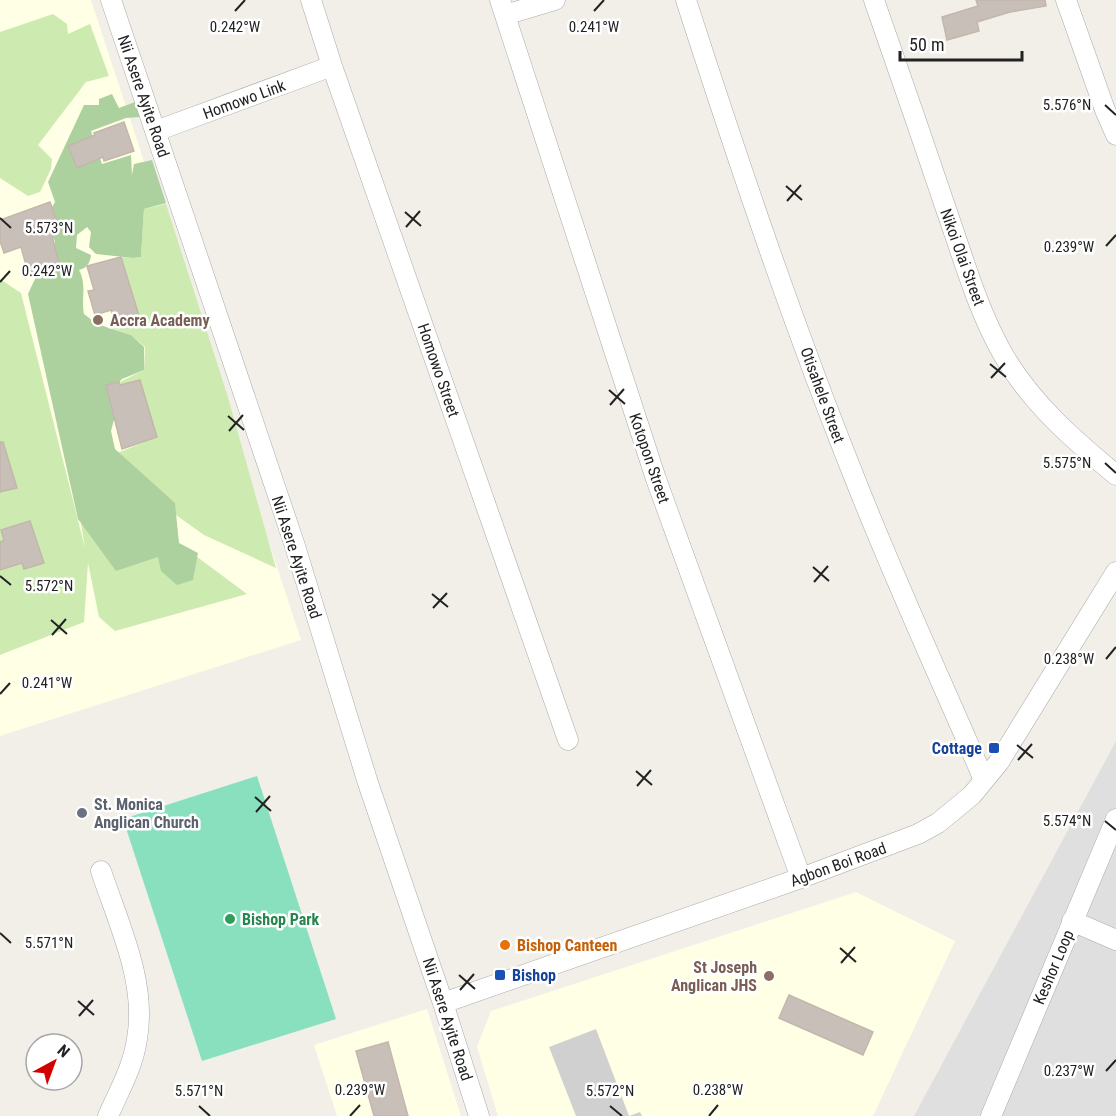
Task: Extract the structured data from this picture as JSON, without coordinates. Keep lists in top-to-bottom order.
{
  "streets": {
    "street": [
      "Nii Asere Ayite Road",
      "Homowo Link",
      "Nikoi Olai Street",
      "Homowo Street",
      "Otisahele Street",
      "Kotopon Street",
      "Agbon Boi Road",
      "Keshor Loop"
    ]
  },
  "crossings": [
    ["Nii Asere Ayite Road", "Homowo Link"],
    ["Nii Asere Ayite Road", "Agbon Boi Road"],
    ["Homowo Link", "Homowo Street"],
    ["Otisahele Street", "Agbon Boi Road"],
    ["Kotopon Street", "Agbon Boi Road"]
  ],
  "places": {
    "other": [
      "Accra Academy",
      "St. Monica Anglican Church",
      "Bishop Park",
      "Bishop Canteen",
      "St Joseph Anglican JHS"
    ],
    "transit": ["Cottage", "Bishop"]
  },
  "scale_bar": "50 m",
  "north": "top right",
  "coordinates": [
    "0.242°W",
    "0.241°W",
    "5.576°N",
    "5.573°N",
    "0.239°W",
    "5.575°N",
    "5.572°N",
    "0.238°W",
    "5.574°N",
    "5.571°N",
    "0.237°W"
  ]
}
